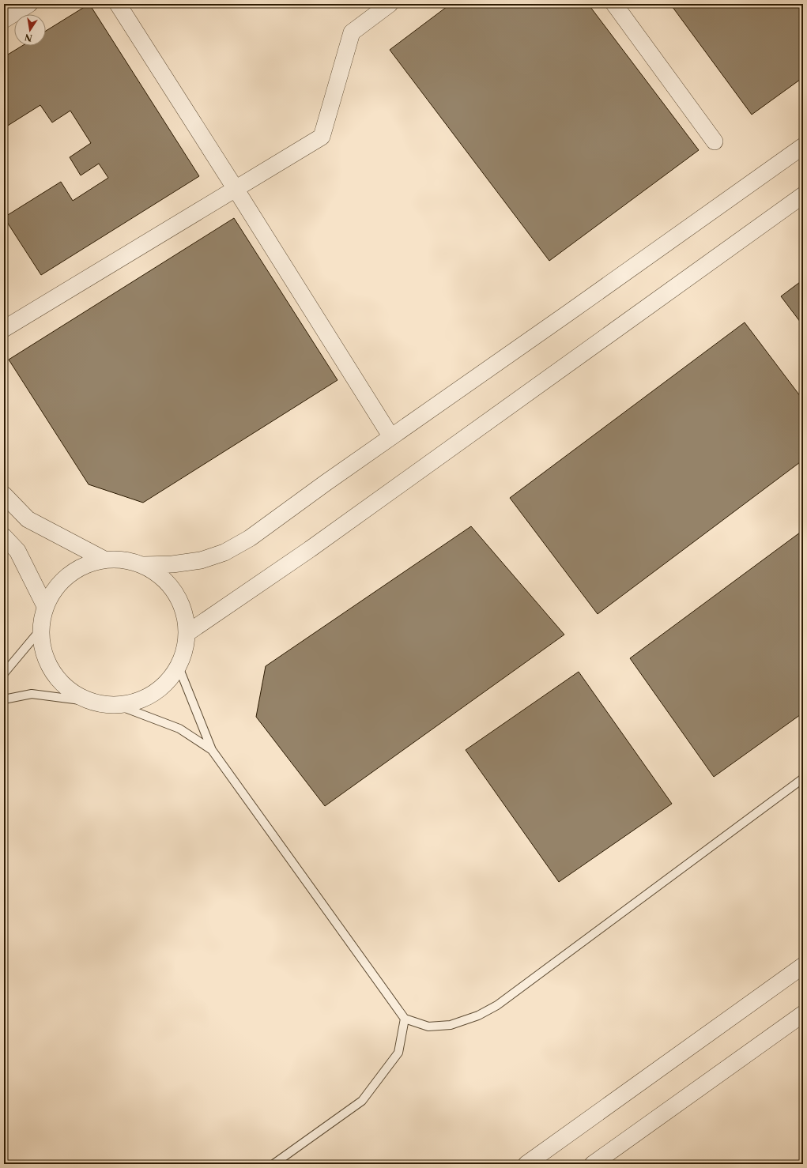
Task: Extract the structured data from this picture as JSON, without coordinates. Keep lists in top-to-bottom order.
{
  "north": "bottom"
}
